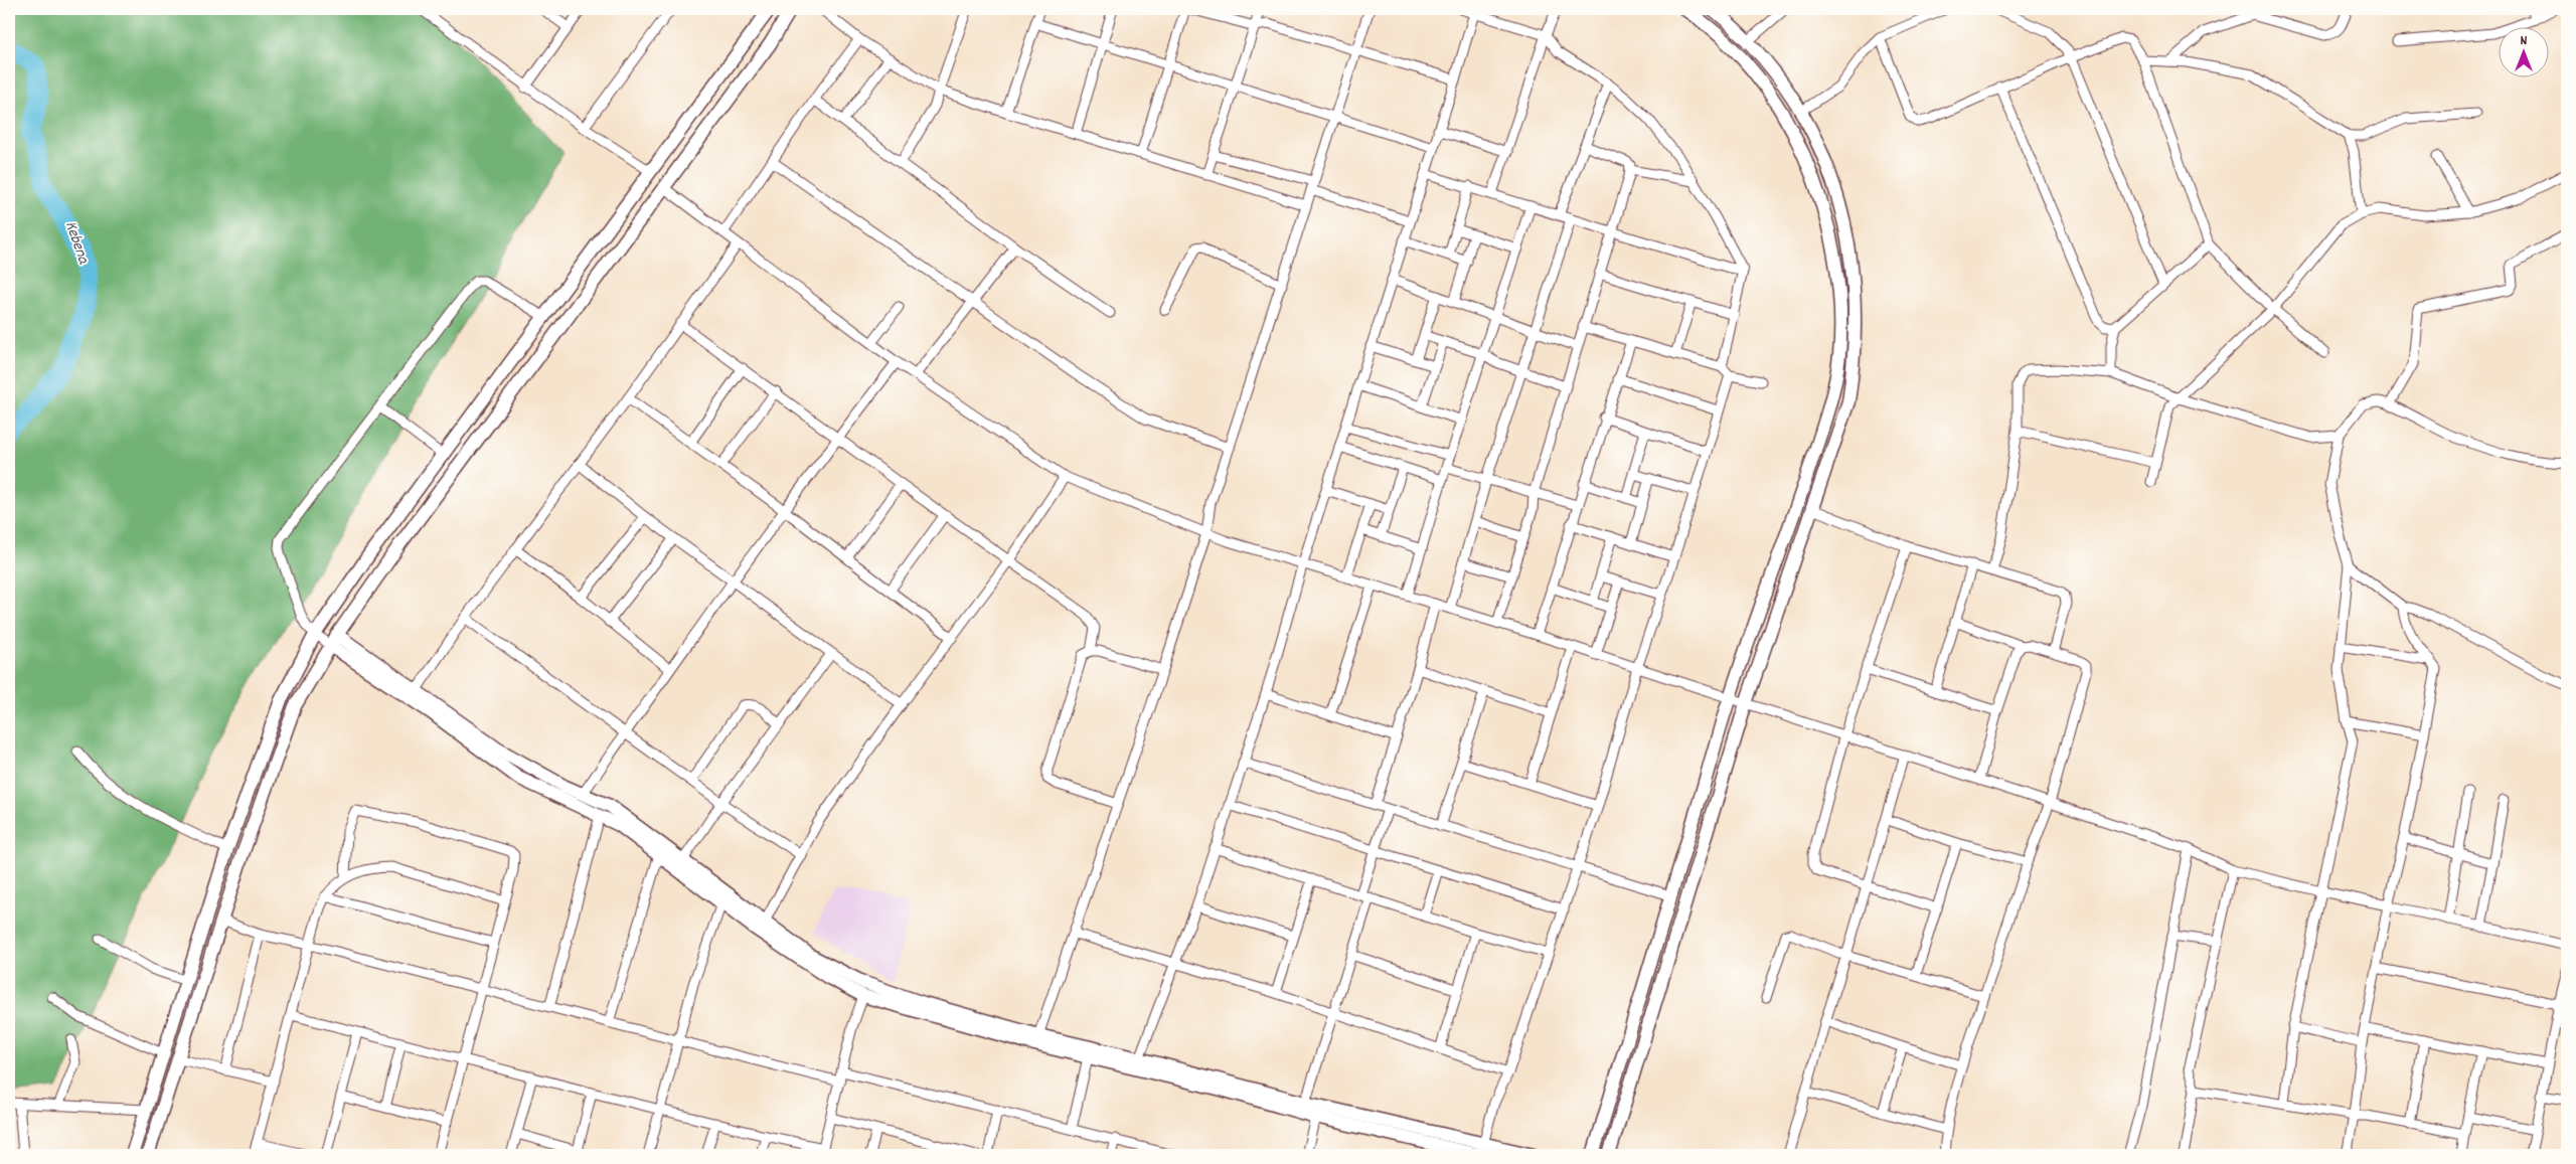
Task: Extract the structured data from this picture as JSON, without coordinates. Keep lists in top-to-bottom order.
{
  "water": ["Kebena"],
  "north": "top"
}
